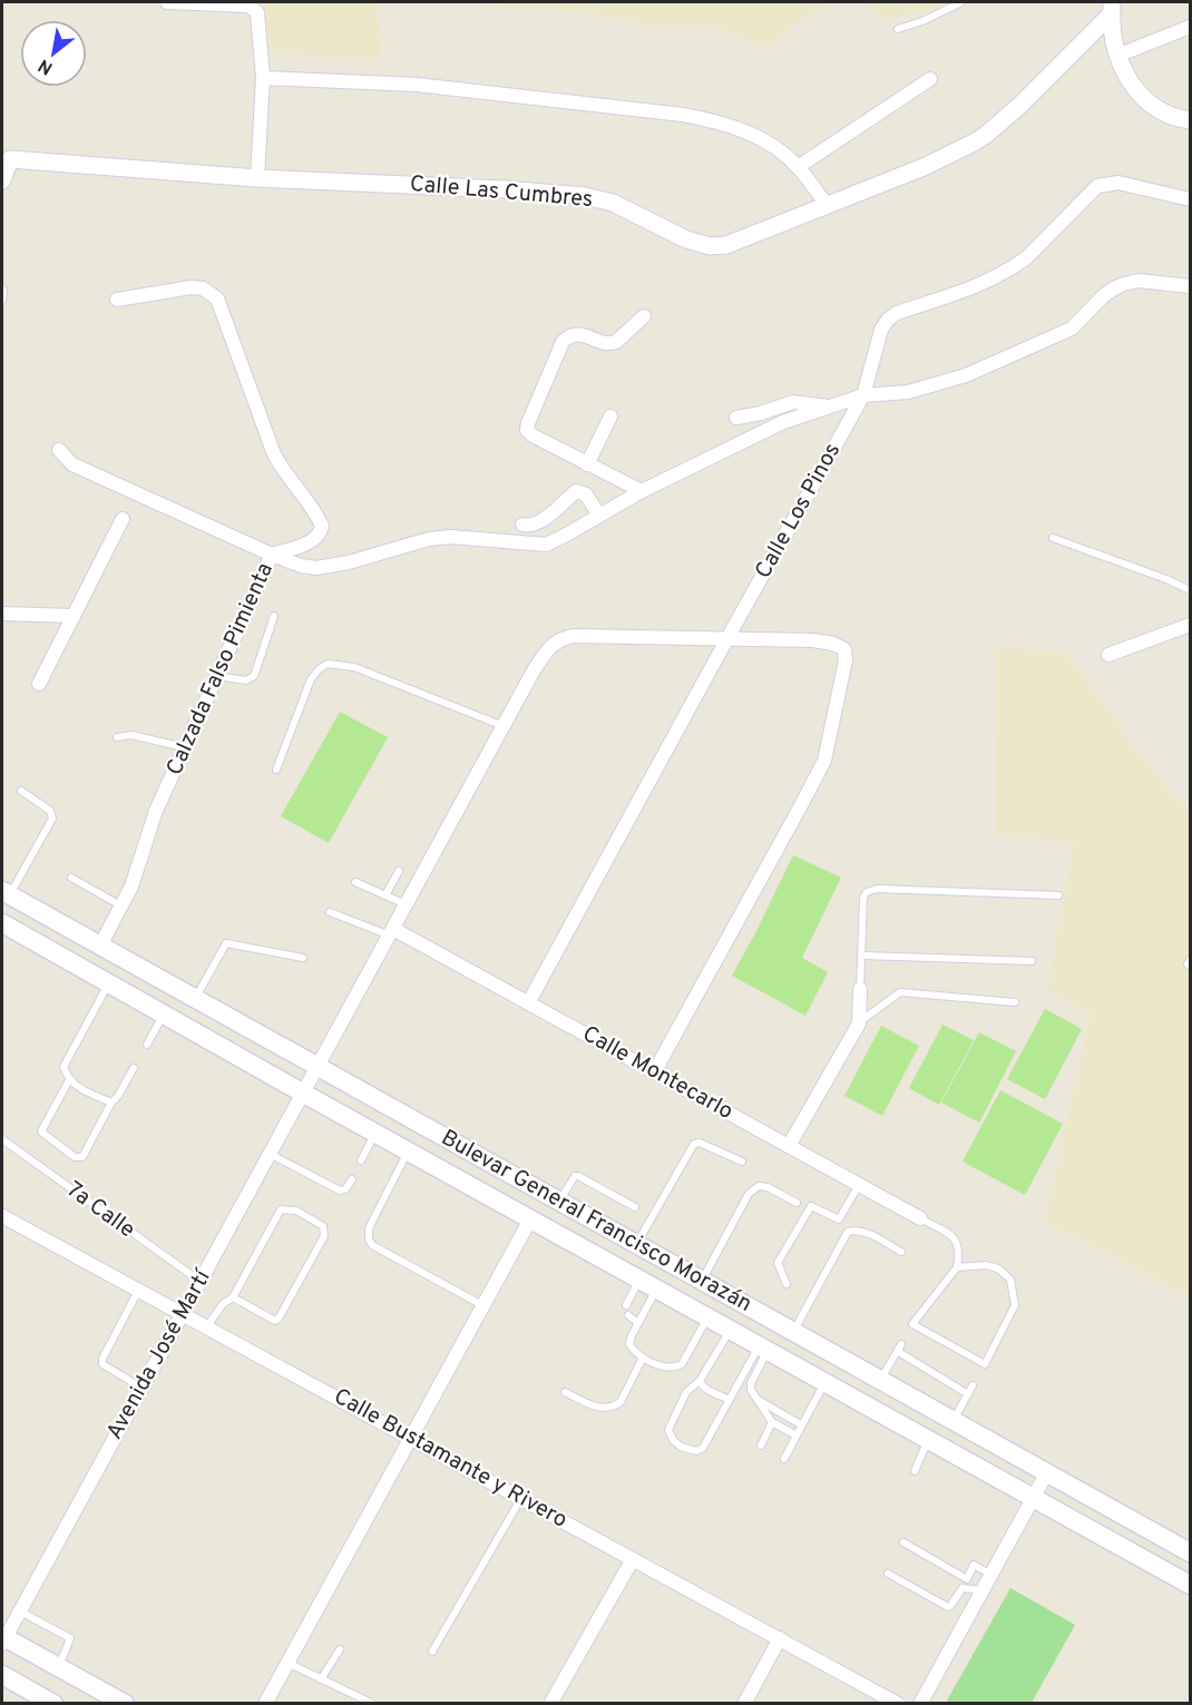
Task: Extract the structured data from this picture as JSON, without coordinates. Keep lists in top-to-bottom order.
{
  "streets": {
    "main road": ["Bulevar General Francisco Morazán"],
    "street": [
      "Calle Las Cumbres",
      "Calle Los Pinos",
      "Calzada Falso Pimienta",
      "Calle Montecarlo",
      "Avenida José Martí",
      "Calle Bustamante y Rivero"
    ],
    "lane": ["7a Calle"]
  },
  "crossings": [
    ["Calle Los Pinos", "Calle Montecarlo"],
    ["Calle Los Pinos", "Avenida José Martí"],
    ["Calzada Falso Pimienta", "Bulevar General Francisco Morazán"],
    ["Calle Montecarlo", "Avenida José Martí"],
    ["7a Calle", "Avenida José Martí"],
    ["Bulevar General Francisco Morazán", "Avenida José Martí"],
    ["Avenida José Martí", "Calle Bustamante y Rivero"]
  ],
  "north": "bottom left"
}
